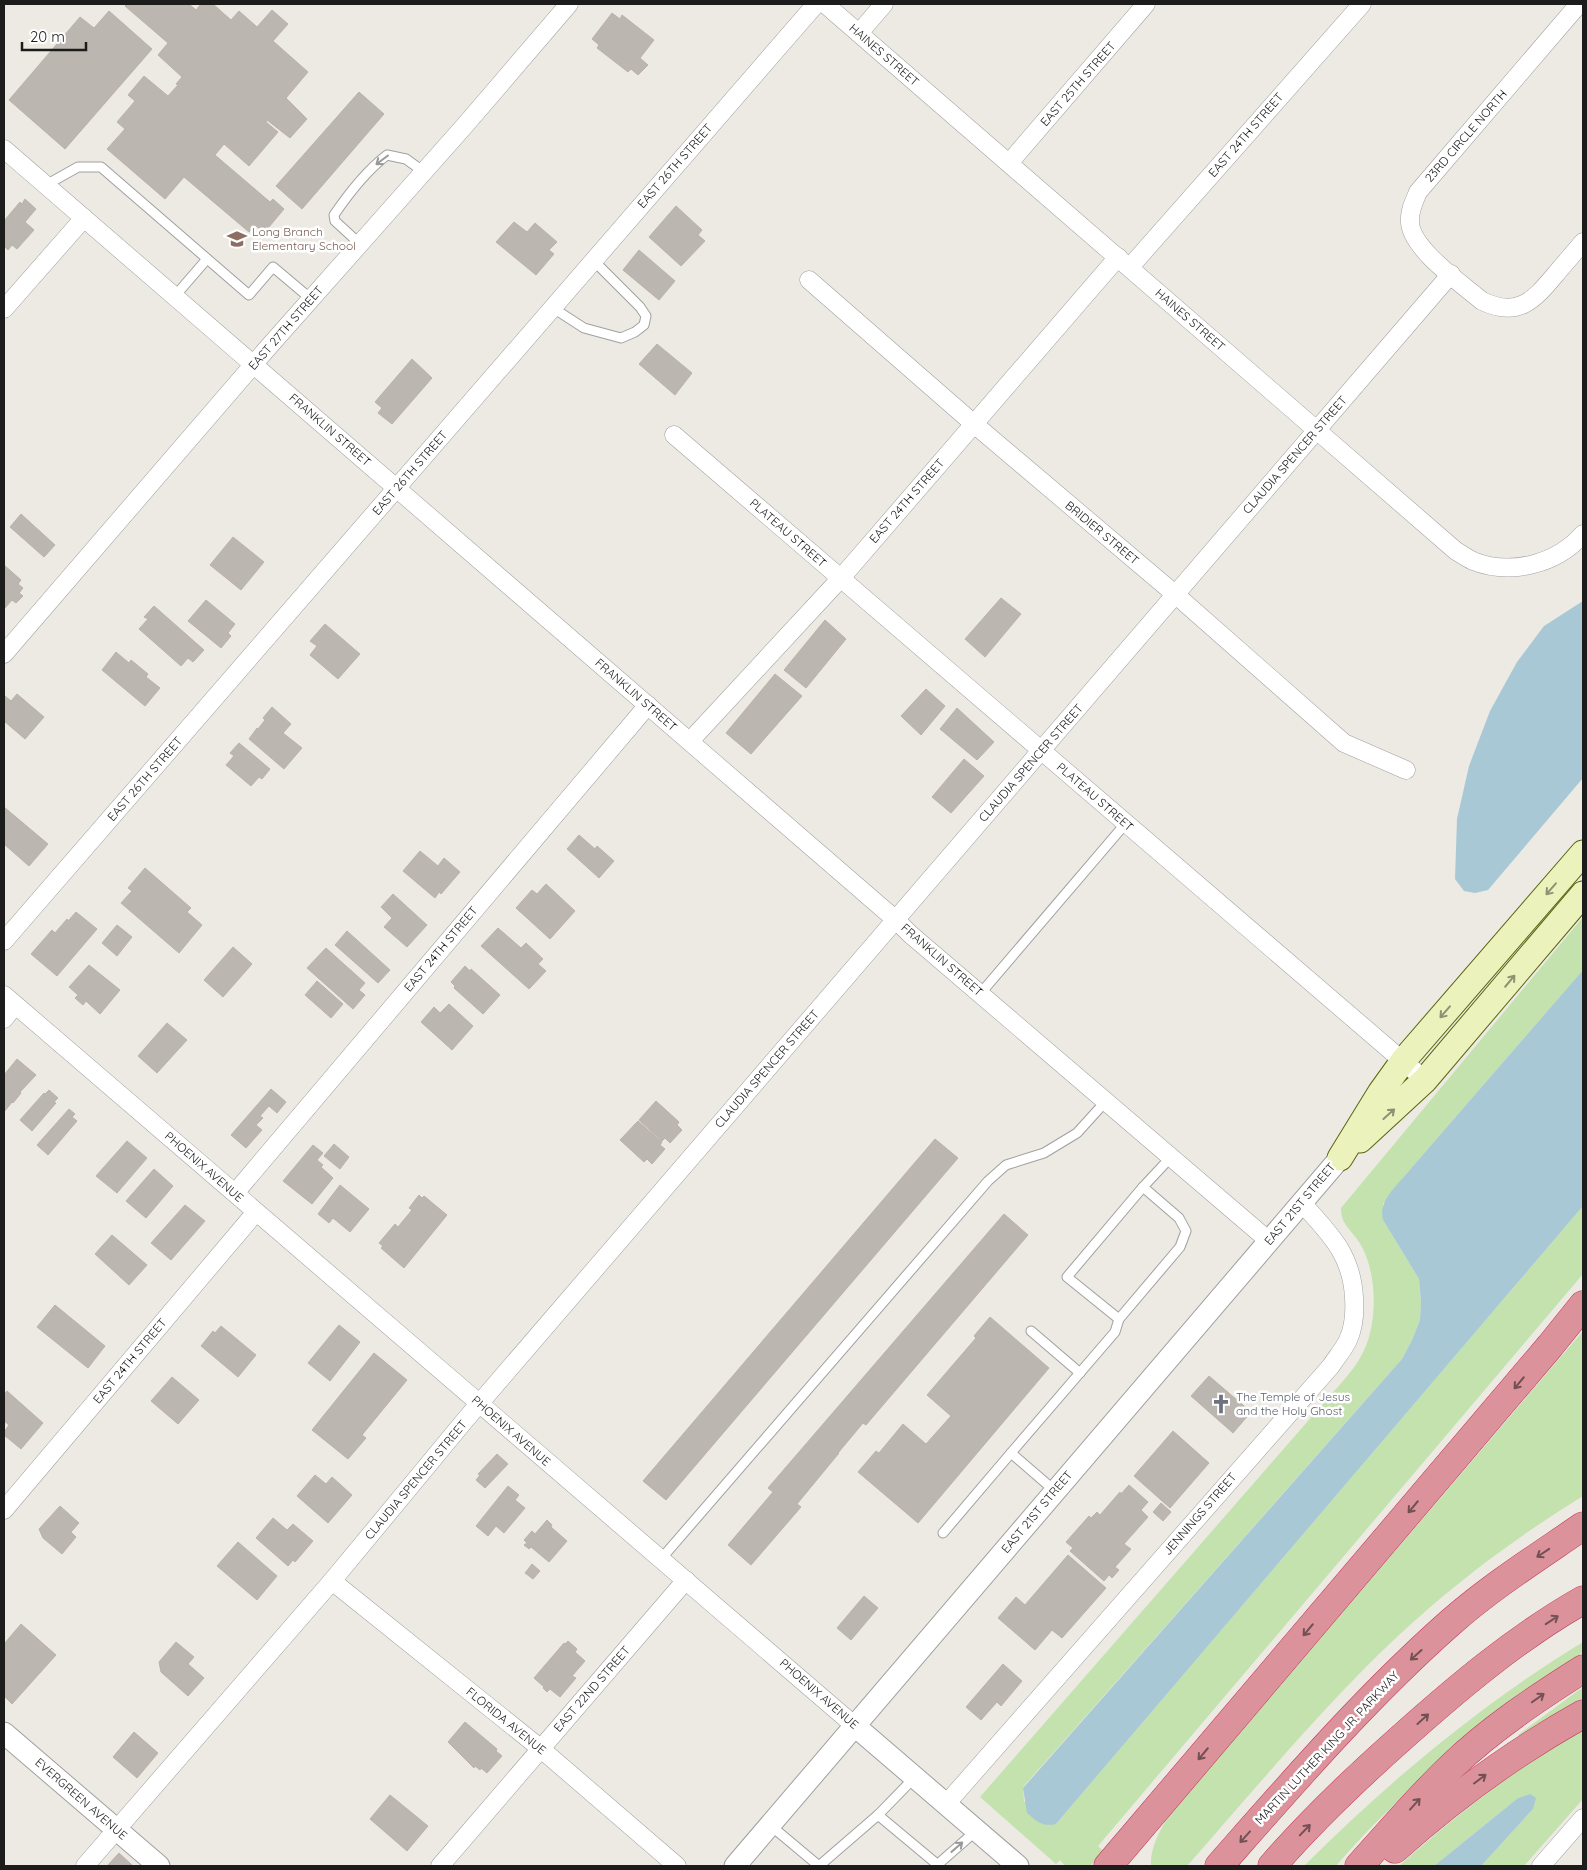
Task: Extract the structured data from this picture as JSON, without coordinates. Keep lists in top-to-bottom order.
{
  "streets": {
    "highway": ["MARTIN LUTHER KING JR. PARKWAY"],
    "main road": ["EAST 21ST STREET"],
    "street": [
      "HAINES STREET",
      "EAST 25TH STREET",
      "EAST 24TH STREET",
      "23RD CIRCLE NORTH",
      "EAST 26TH STREET",
      "EAST 27TH STREET",
      "FRANKLIN STREET",
      "CLAUDIA SPENCER STREET",
      "PLATEAU STREET",
      "BRIDIER STREET",
      "PHOENIX AVENUE",
      "JENNINGS STREET",
      "EAST 22ND STREET",
      "FLORIDA AVENUE",
      "EVERGREEN AVENUE"
    ]
  },
  "crossings": [
    ["HAINES STREET", "EAST 25TH STREET"],
    ["HAINES STREET", "EAST 24TH STREET"],
    ["HAINES STREET", "CLAUDIA SPENCER STREET"],
    ["EAST 24TH STREET", "FRANKLIN STREET"],
    ["EAST 24TH STREET", "PLATEAU STREET"],
    ["EAST 24TH STREET", "BRIDIER STREET"],
    ["EAST 24TH STREET", "PHOENIX AVENUE"],
    ["23RD CIRCLE NORTH", "CLAUDIA SPENCER STREET"],
    ["EAST 26TH STREET", "FRANKLIN STREET"],
    ["EAST 27TH STREET", "FRANKLIN STREET"],
    ["FRANKLIN STREET", "CLAUDIA SPENCER STREET"],
    ["FRANKLIN STREET", "EAST 21ST STREET"],
    ["CLAUDIA SPENCER STREET", "PLATEAU STREET"],
    ["CLAUDIA SPENCER STREET", "BRIDIER STREET"],
    ["CLAUDIA SPENCER STREET", "PHOENIX AVENUE"],
    ["CLAUDIA SPENCER STREET", "FLORIDA AVENUE"],
    ["CLAUDIA SPENCER STREET", "EVERGREEN AVENUE"],
    ["PLATEAU STREET", "EAST 21ST STREET"],
    ["PHOENIX AVENUE", "EAST 21ST STREET"],
    ["PHOENIX AVENUE", "JENNINGS STREET"],
    ["PHOENIX AVENUE", "EAST 22ND STREET"],
    ["EAST 21ST STREET", "JENNINGS STREET"],
    ["EAST 22ND STREET", "FLORIDA AVENUE"]
  ],
  "places": {
    "school or university": ["Long Branch Elementary School"],
    "church": ["The Temple of Jesus and the Holy Ghost"]
  },
  "scale_bar": "20 m"
}
